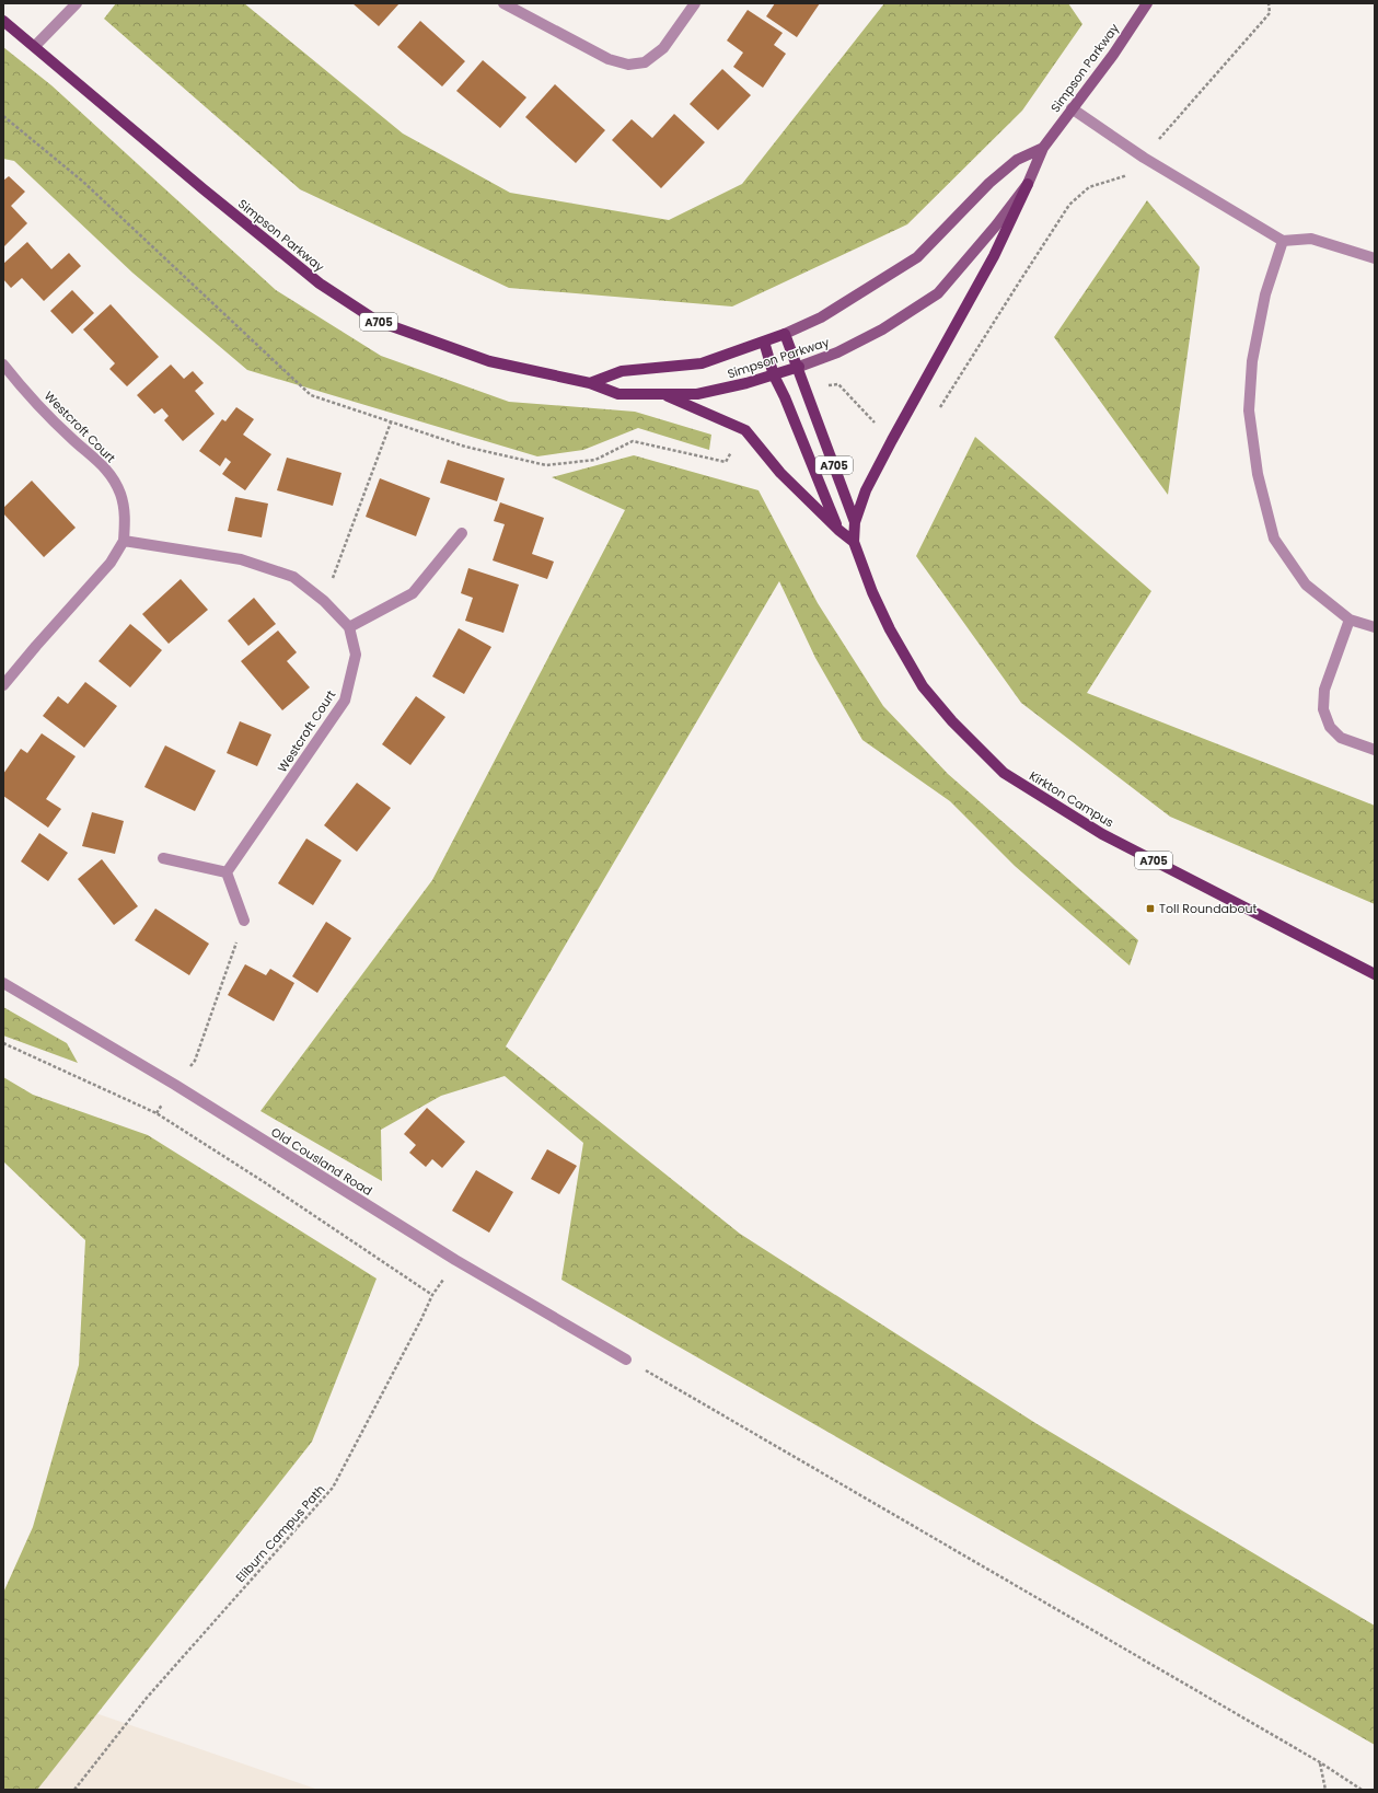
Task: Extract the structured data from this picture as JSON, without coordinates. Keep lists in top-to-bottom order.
{
  "streets": {
    "main road": ["Simpson Parkway", "A705", "Kirkton Campus"],
    "street": ["Westcroft Court", "Old Cousland Road"],
    "path": ["Eliburn Campus Path"]
  },
  "crossings": [
    ["Simpson Parkway", "A705"],
    ["Simpson Parkway", "Kirkton Campus"],
    ["A705", "Kirkton Campus"],
    ["Old Cousland Road", "Eliburn Campus Path"]
  ],
  "places": {
    "transit": ["Toll Roundabout"]
  }
}
